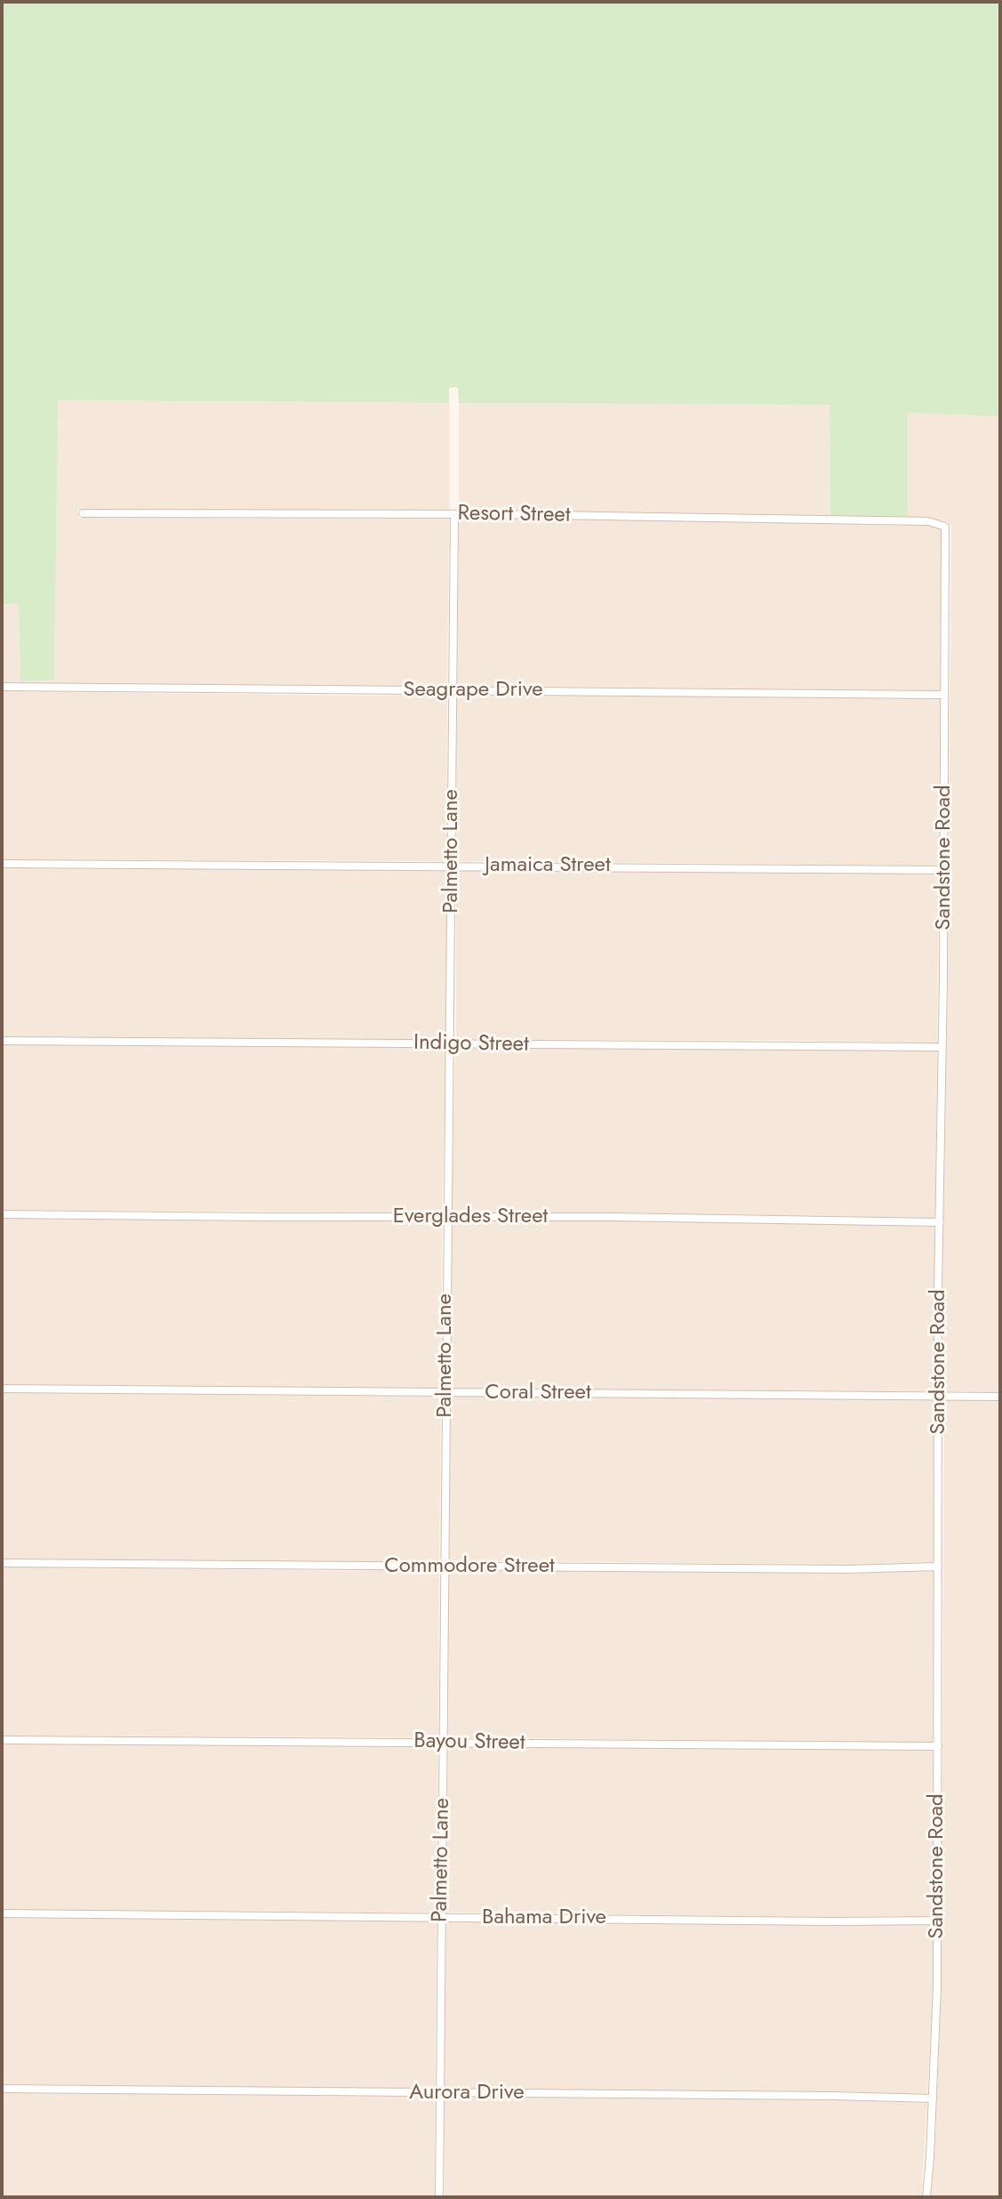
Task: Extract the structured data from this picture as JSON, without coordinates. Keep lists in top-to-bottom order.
{
  "streets": {
    "street": [
      "Resort Street",
      "Seagrape Drive",
      "Palmetto Lane",
      "Sandstone Road",
      "Jamaica Street",
      "Indigo Street",
      "Everglades Street",
      "Coral Street",
      "Commodore Street",
      "Bayou Street",
      "Bahama Drive",
      "Aurora Drive"
    ]
  },
  "crossings": [
    ["Resort Street", "Palmetto Lane"],
    ["Resort Street", "Sandstone Road"],
    ["Seagrape Drive", "Palmetto Lane"],
    ["Seagrape Drive", "Sandstone Road"],
    ["Palmetto Lane", "Jamaica Street"],
    ["Palmetto Lane", "Indigo Street"],
    ["Palmetto Lane", "Everglades Street"],
    ["Palmetto Lane", "Coral Street"],
    ["Palmetto Lane", "Commodore Street"],
    ["Palmetto Lane", "Bayou Street"],
    ["Palmetto Lane", "Bahama Drive"],
    ["Palmetto Lane", "Aurora Drive"],
    ["Sandstone Road", "Jamaica Street"],
    ["Sandstone Road", "Indigo Street"],
    ["Sandstone Road", "Everglades Street"],
    ["Sandstone Road", "Coral Street"],
    ["Sandstone Road", "Commodore Street"],
    ["Sandstone Road", "Bayou Street"],
    ["Sandstone Road", "Bahama Drive"],
    ["Sandstone Road", "Aurora Drive"]
  ]
}
